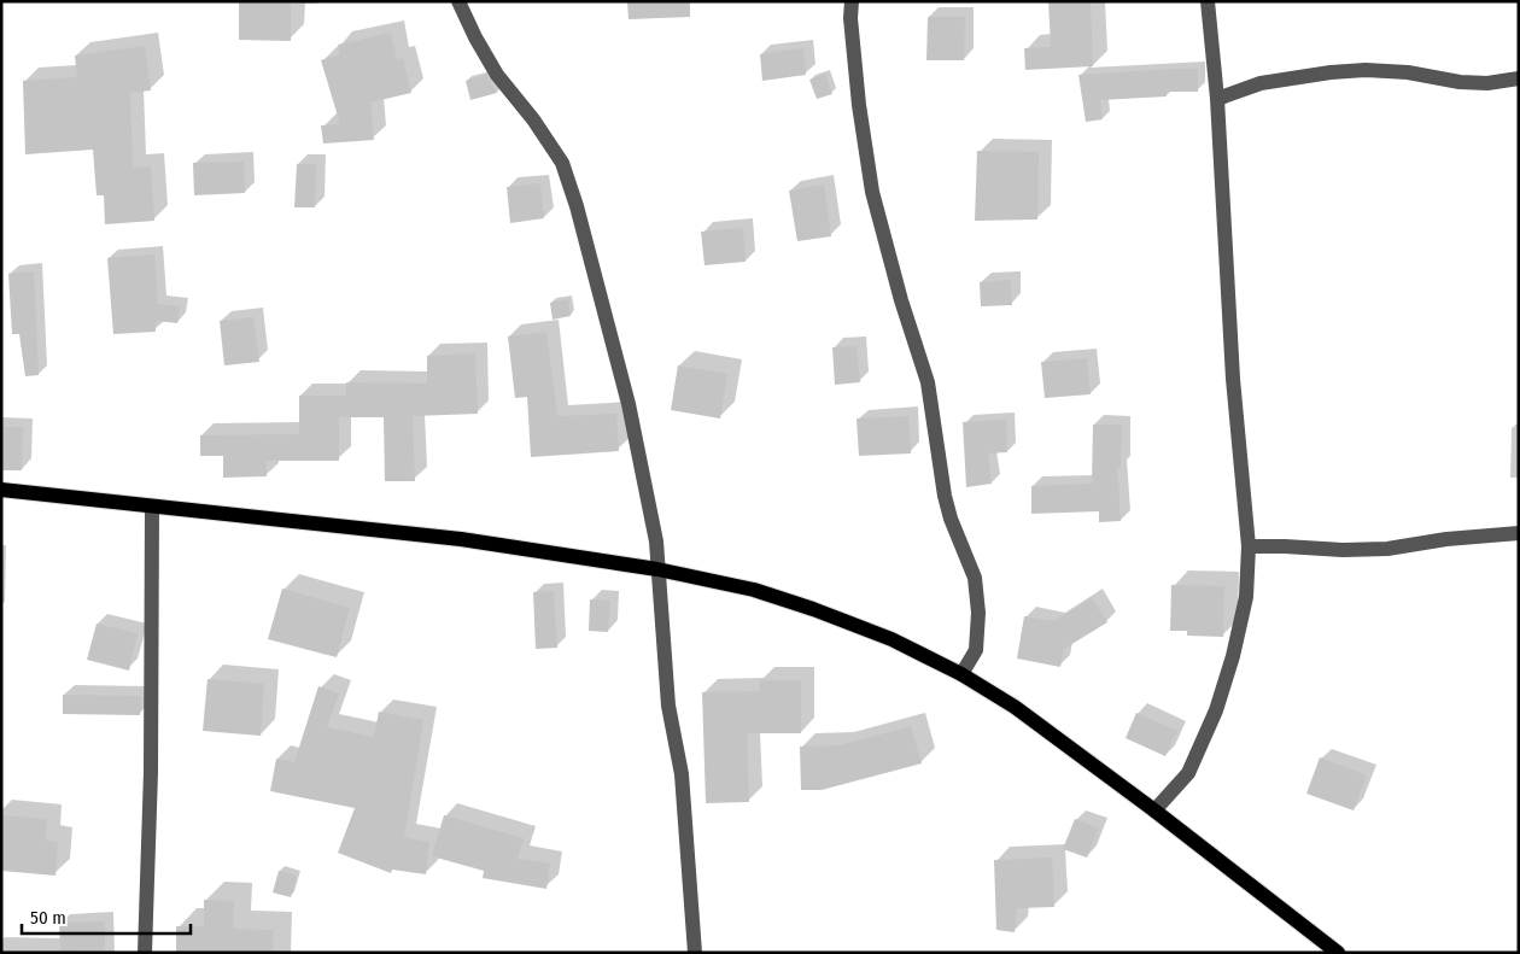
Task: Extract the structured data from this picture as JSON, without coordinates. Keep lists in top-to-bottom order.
{
  "scale_bar": "50 m"
}
